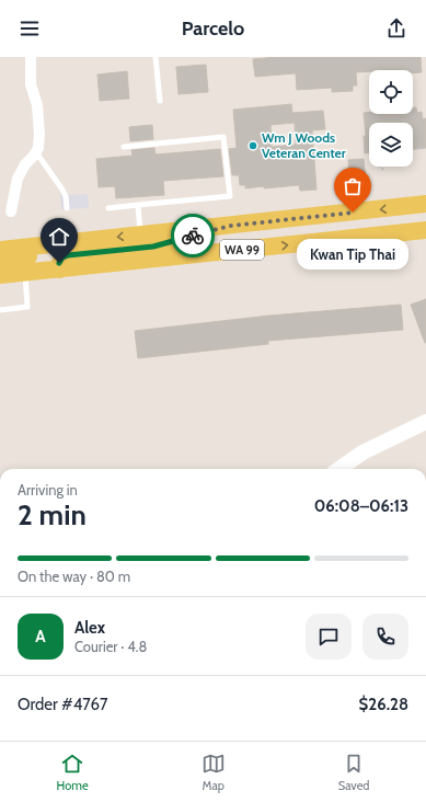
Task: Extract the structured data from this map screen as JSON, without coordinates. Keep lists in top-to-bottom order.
{
  "streets": {
    "main road": ["WA 99"]
  },
  "places": ["Wm J Woods Veteran Center", "Kwan Tip Thai"],
  "page": {
    "header": "Parcelo",
    "bubble": "Kwan Tip Thai",
    "heading": ["2 min", "Arriving in", "06:08–06:13"],
    "panel": [
      "Alex",
      "Courier · 4.8",
      "Order #4767",
      "$26.28"
    ],
    "bar": "On the way · 80 m",
    "round": "A",
    "tabs": ["Home", "Map", "Saved"]
  }
}
